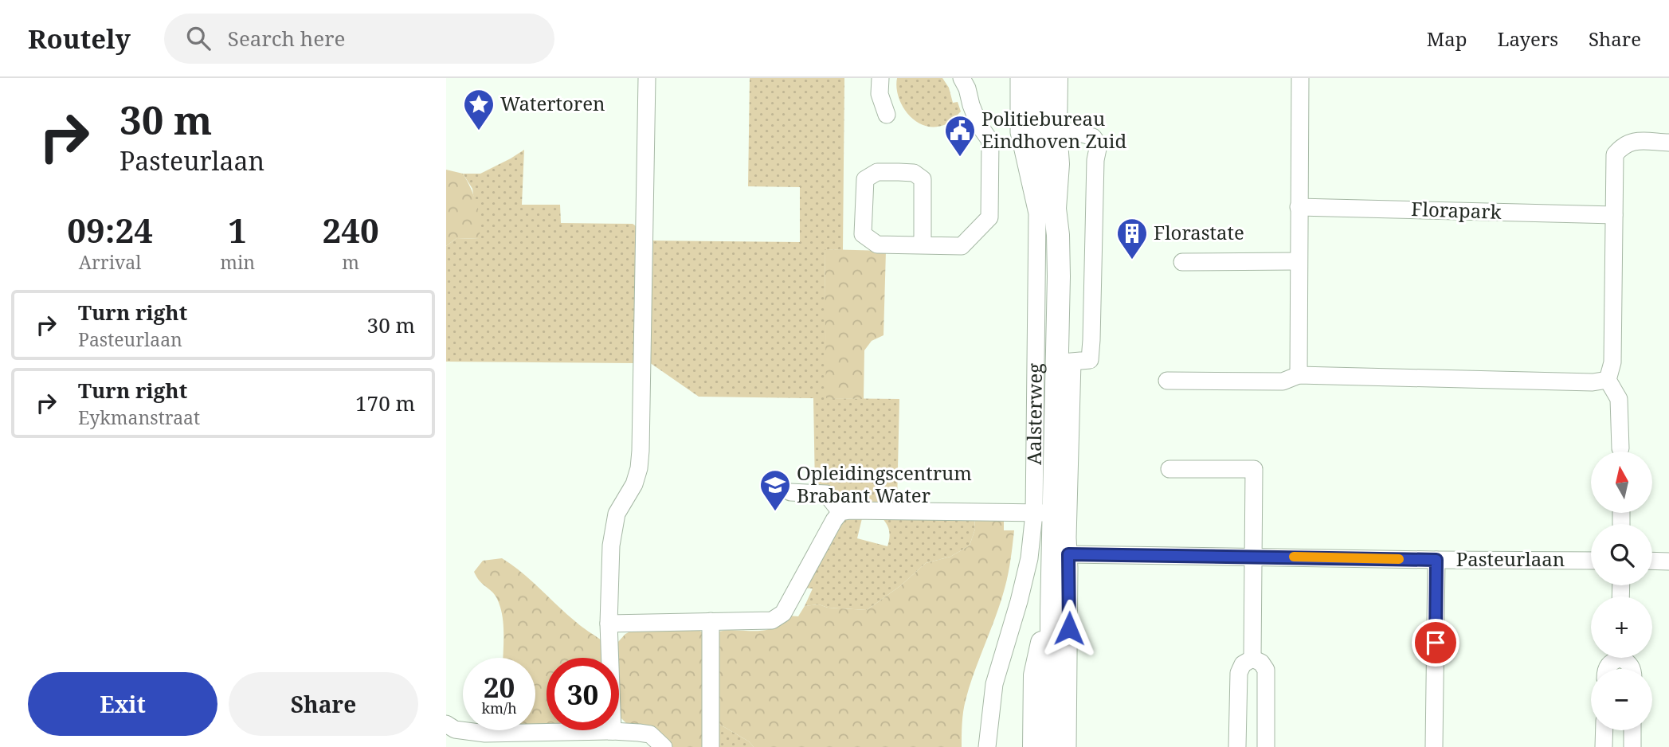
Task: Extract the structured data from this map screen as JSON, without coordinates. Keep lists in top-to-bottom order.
{
  "streets": {
    "main road": ["Aalsterweg"],
    "street": ["Florapark", "Pasteurlaan"]
  },
  "crossings": [
    ["Aalsterweg", "Pasteurlaan"]
  ],
  "places": {
    "place": ["Watertoren"],
    "public building": ["Politiebureau Eindhoven Zuid"],
    "building": ["Florastate"],
    "school or university": ["Opleidingscentrum Brabant Water"]
  },
  "north": "top",
  "page": {
    "header": "Routely",
    "search": "Search here",
    "nav": ["Map", "Layers", "Share"],
    "turn": ["30 m", "Pasteurlaan"],
    "eta": [
      "09:24",
      "Arrival",
      "1",
      "min",
      "240",
      "m"
    ],
    "list": [
      {
        "name": "Turn right",
        "note": "Pasteurlaan",
        "value": "30 m"
      },
      {
        "name": "Turn right",
        "note": "Eykmanstraat",
        "value": "170 m"
      }
    ],
    "map_buttons": ["+", "−"],
    "speed": "20 km/h",
    "limit": "30",
    "buttons": ["Exit", "Share"]
  }
}
